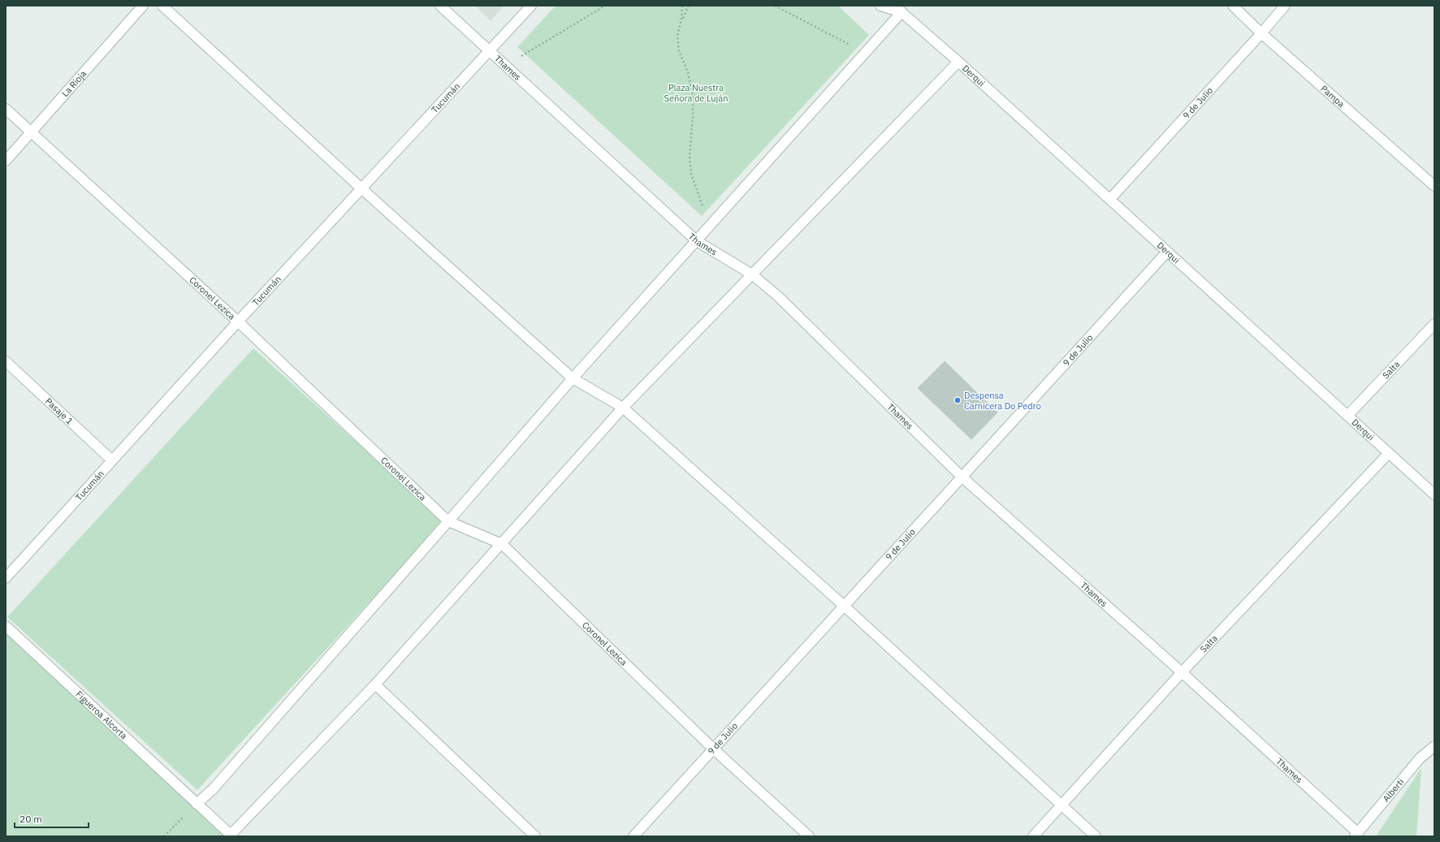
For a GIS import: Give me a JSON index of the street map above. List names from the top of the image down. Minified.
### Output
{"streets":{"street":["Thames","Derqui","La Rioja","Pampa","Tucumán","9 de Julio","Coronel Lezica","Salta","Pasaje 1","Figueroa Alcorta","Alberti"]},"crossings":[["Thames","Tucumán"],["Thames","9 de Julio"],["Thames","Salta"],["Thames","Alberti"],["Derqui","9 de Julio"],["Derqui","Salta"],["La Rioja","Coronel Lezica"],["Pampa","9 de Julio"],["Tucumán","Coronel Lezica"],["Tucumán","Pasaje 1"],["9 de Julio","Coronel Lezica"]],"parks":["Plaza Nuestra Señora de Luján"],"places":["Despensa Carnicera Do Pedro"],"scale_bar":"20 m"}
